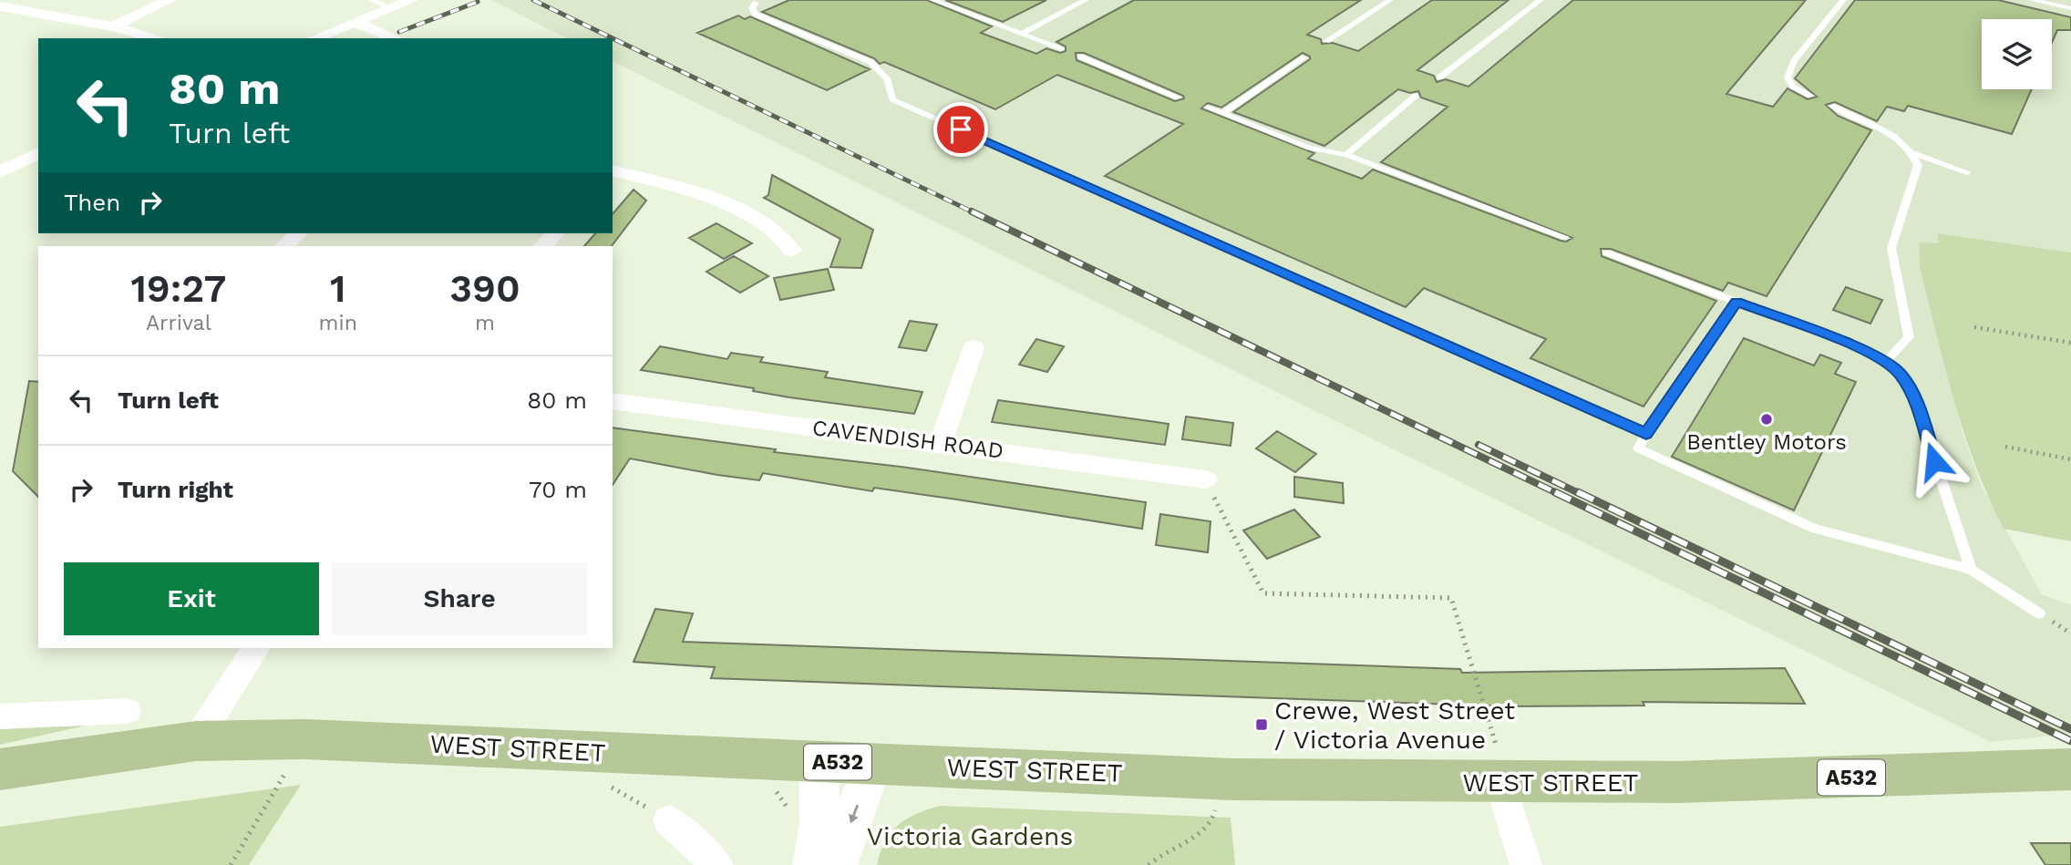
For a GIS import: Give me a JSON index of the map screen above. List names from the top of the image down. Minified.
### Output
{"streets":{"main road":["WEST STREET","A532"],"street":["CAVENDISH ROAD"]},"parks":["Victoria Gardens"],"places":{"other":["Bentley Motors"],"transit":["Crewe, West Street / Victoria Avenue"]},"page":{"turn":["80 m","Turn left"],"then":"Then","eta":["19:27","Arrival","1","min","390","m"],"list":[{"name":"Turn left","value":"80 m"},{"name":"Turn right","value":"70 m"}],"buttons":["Exit","Share"]}}
